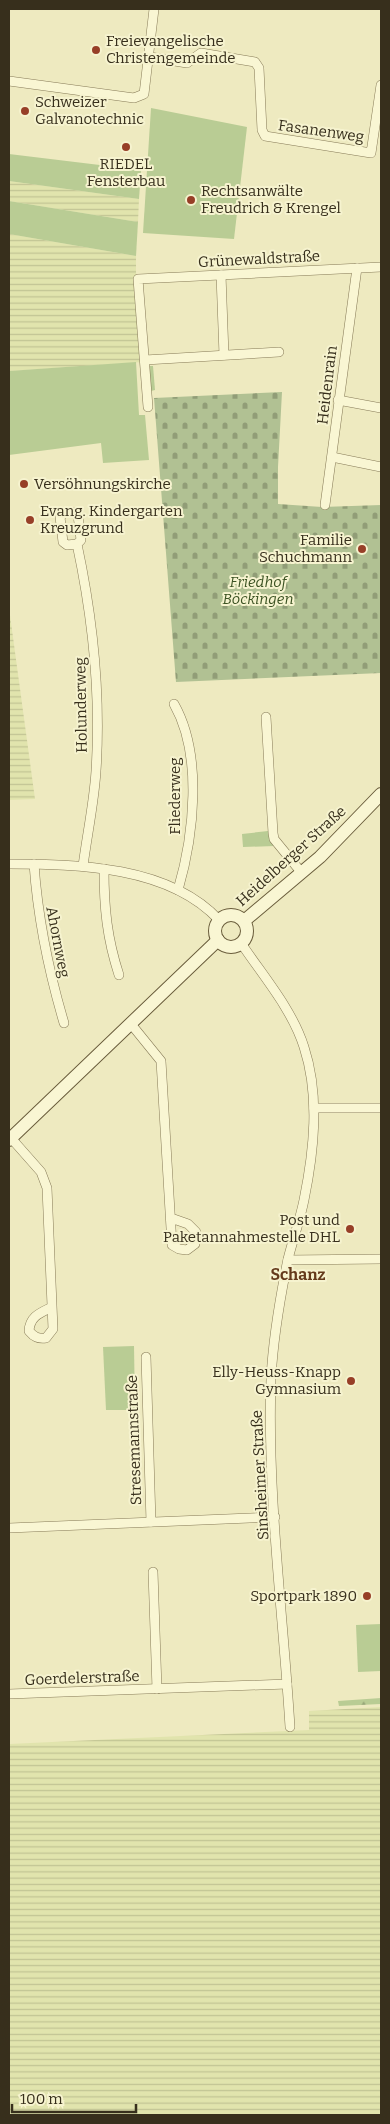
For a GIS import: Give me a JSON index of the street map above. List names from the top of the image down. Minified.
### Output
{"streets":{"main road":["Heidelberger Straße"],"street":["Fasanenweg","Grünewaldstraße","Heidenrain","Holunderweg","Fliederweg","Ahornweg","Stresemannstraße","Sinsheimer Straße","Goerdelerstraße"]},"crossings":[["Grünewaldstraße","Heidenrain"],["Heidelberger Straße","Sinsheimer Straße"],["Stresemannstraße","Sinsheimer Straße"],["Sinsheimer Straße","Goerdelerstraße"]],"districts":["Schanz"],"parks":["Friedhof Böckingen"],"places":["Freievangelische Christengemeinde","Schweizer Galvanotechnic","RIEDEL Fensterbau","Rechtsanwälte Freudrich & Krengel","Versöhnungskirche","Evang. Kindergarten Kreuzgrund","Familie Schuchmann","Post und Paketannahmestelle DHL","Elly-Heuss-Knapp Gymnasium","Sportpark 1890"],"scale_bar":"100 m"}
